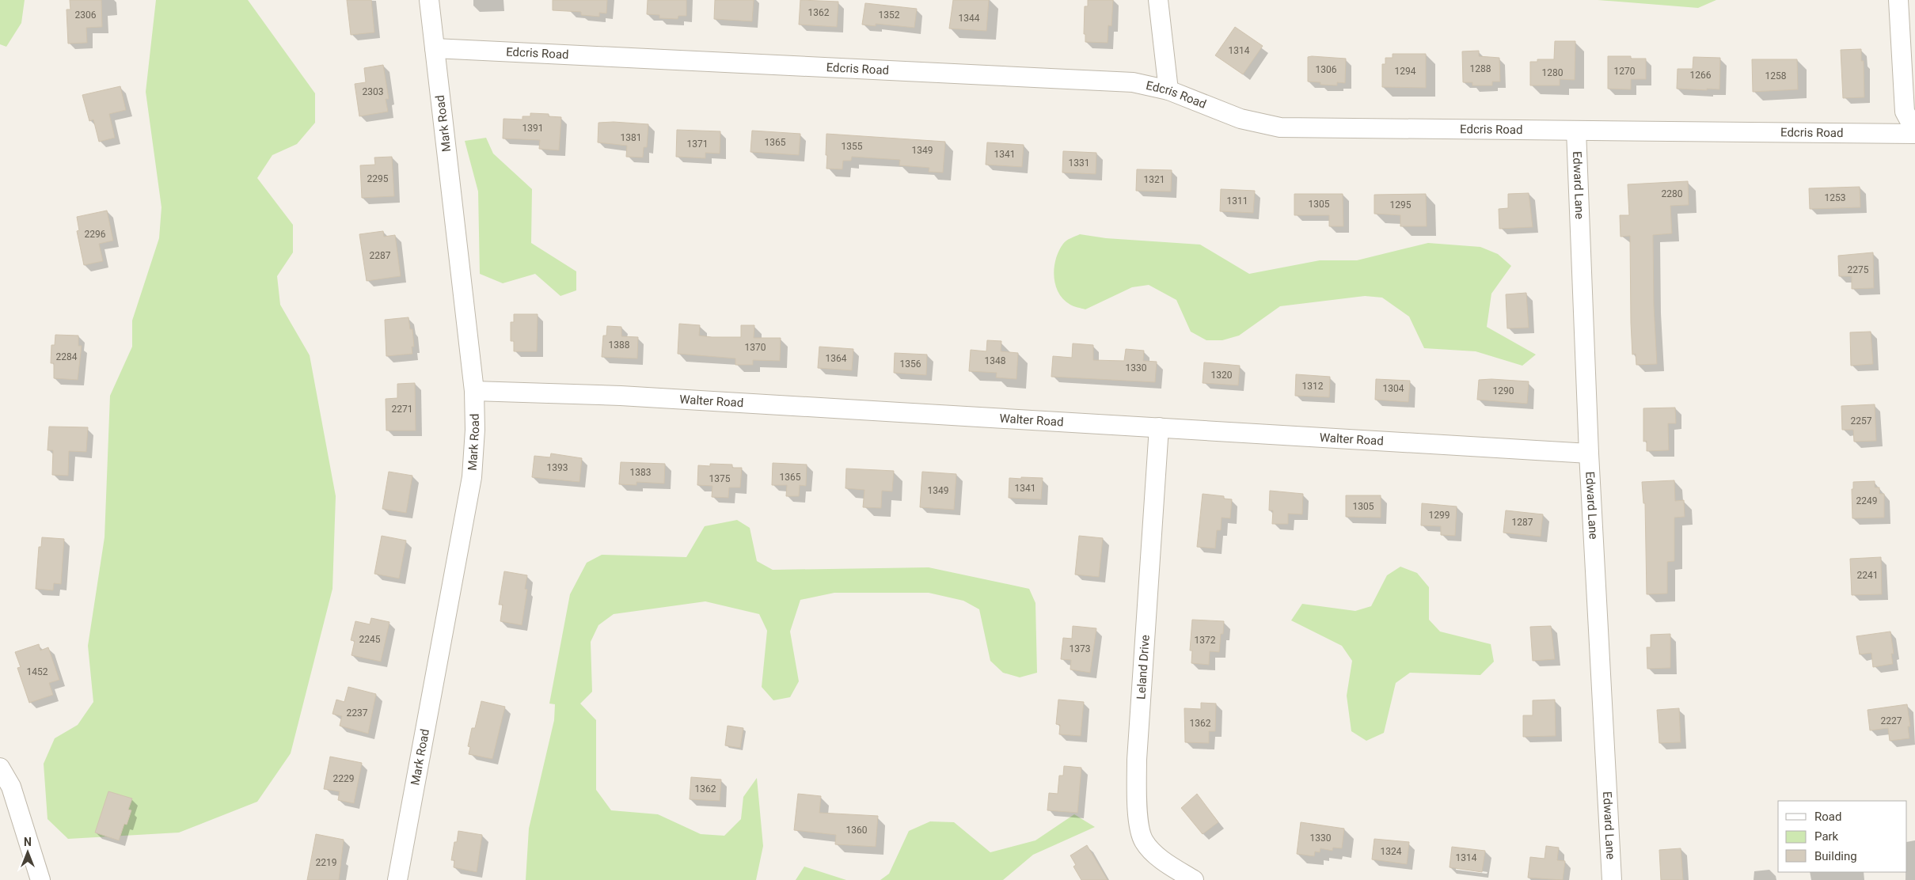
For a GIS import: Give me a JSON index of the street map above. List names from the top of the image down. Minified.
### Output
{"streets":{"street":["Edcris Road","Mark Road","Edward Lane","Walter Road","Leland Drive"]},"crossings":[["Edcris Road","Mark Road"],["Edcris Road","Edward Lane"],["Mark Road","Walter Road"],["Edward Lane","Walter Road"],["Walter Road","Leland Drive"]],"house_numbers":["1362","2306","1352","1344","1314","1288","1306","1294","1270","1280","1266","1258","2303","1391","1381","1365","1371","1355","1349","1341","1331","2295","1321","2280","1253","1311","1305","1295","2296","2287","2275","1388","1370","2284","1364","1348","1356","1330","1320","1312","1304","1290","2271","2257","1393","1383","1365","1375","1341","1349","2249","1305","1299","1287","2241","2245","1372","1373","1452","2237","2227","1362","2229","1362","1360","1330","1324","1314","2219"],"legend":["Road","Park","Building"],"north":"top"}
